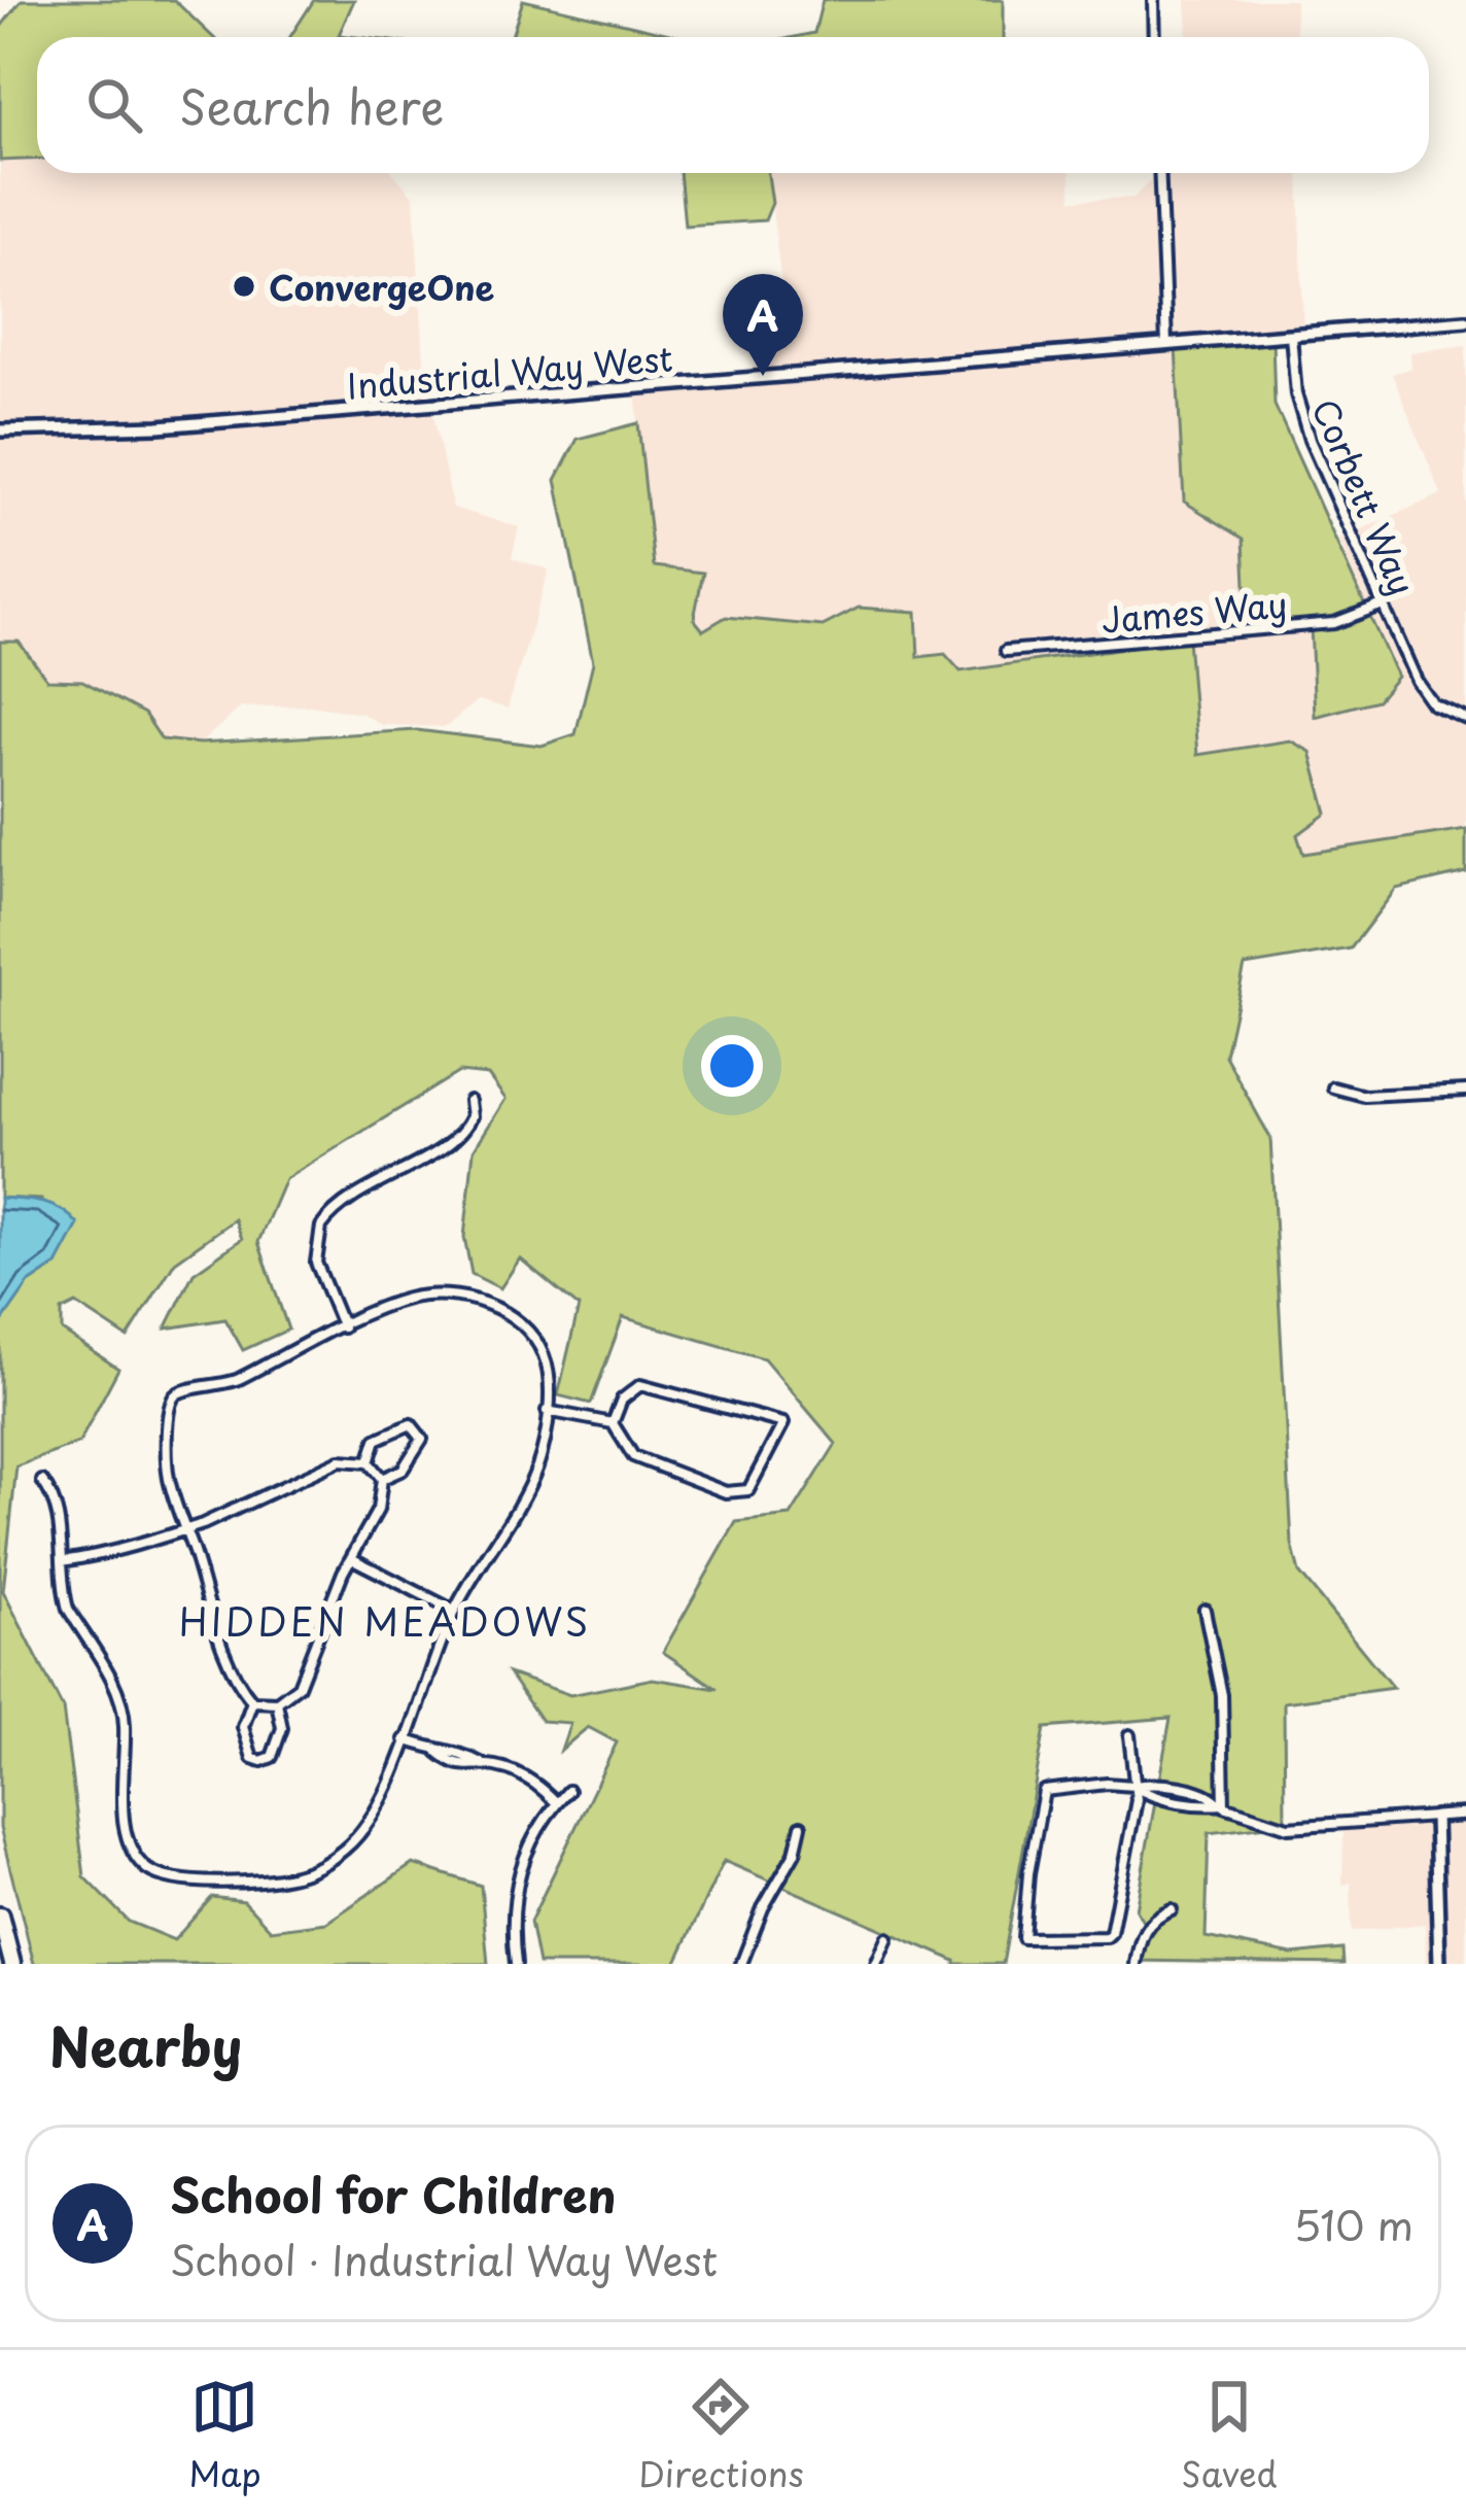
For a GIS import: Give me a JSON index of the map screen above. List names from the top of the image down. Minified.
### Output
{"streets":{"street":["Industrial Way West","Corbett Way","James Way"]},"crossings":[["Industrial Way West","Corbett Way"],["Corbett Way","James Way"]],"districts":["HIDDEN MEADOWS"],"places":["ConvergeOne"],"page":{"search":"Search here","pins":"A","heading":"Nearby","list":[{"mark":"A","name":"School for Children","note":"School · Industrial Way West","value":"510 m"}],"nav":["Map","Directions","Saved"]}}
